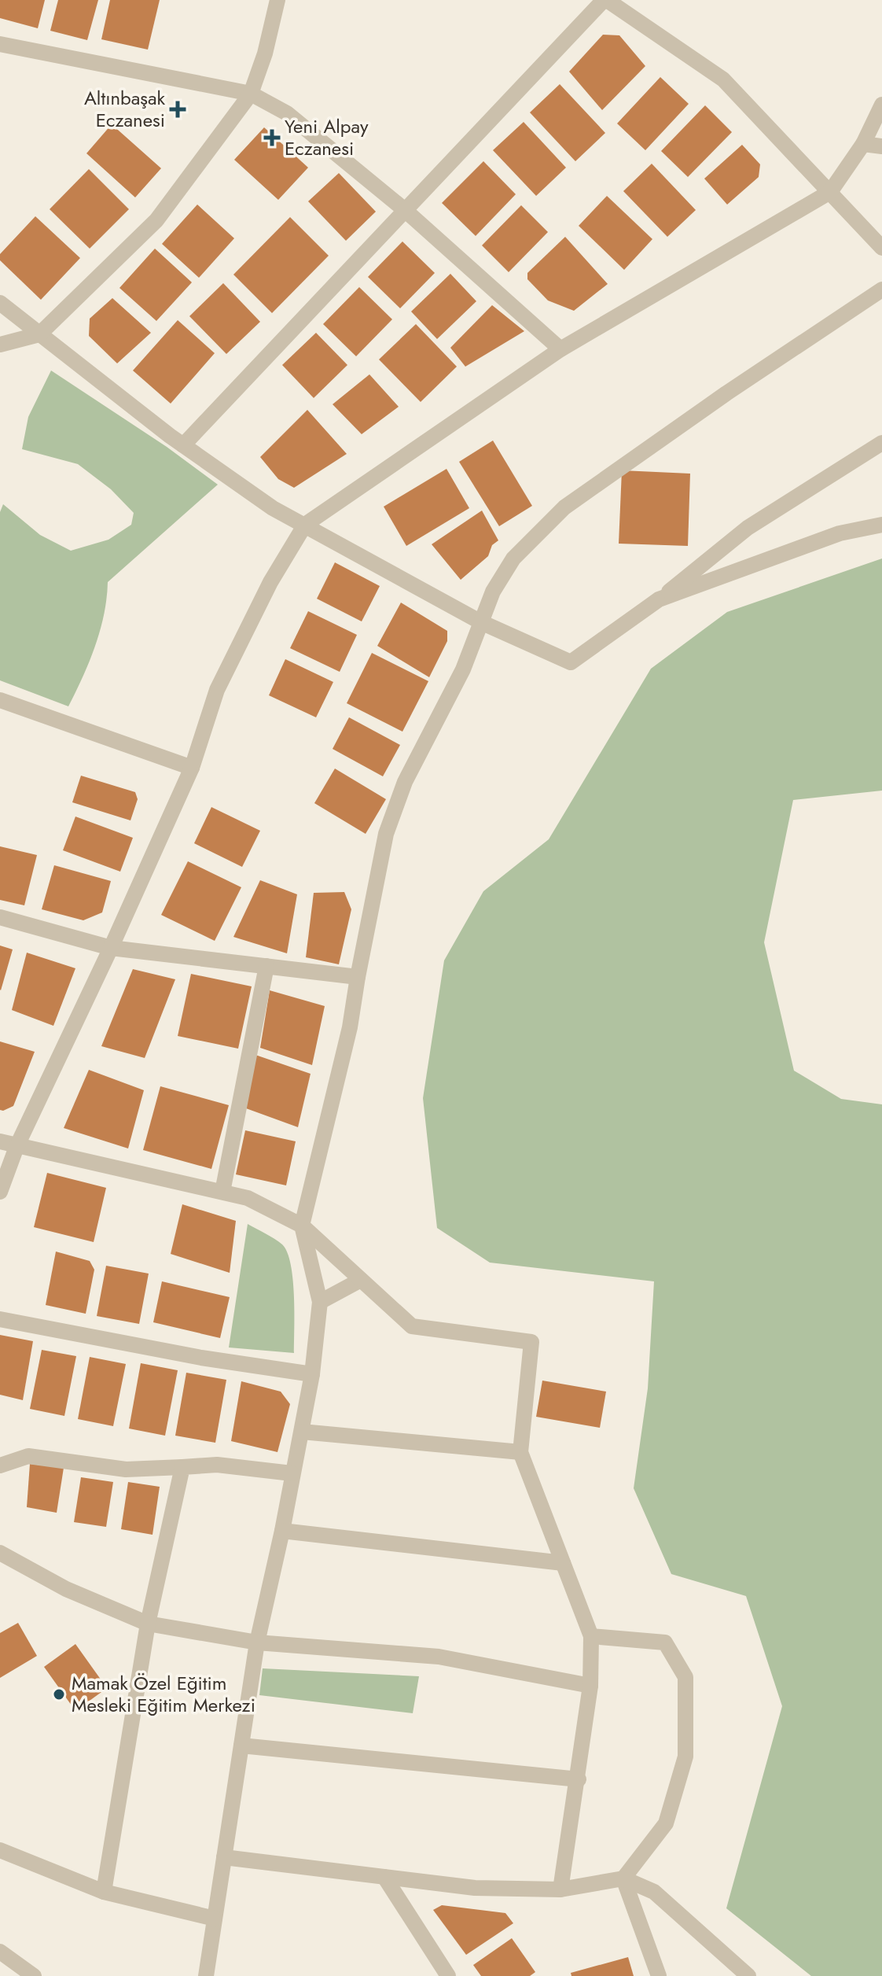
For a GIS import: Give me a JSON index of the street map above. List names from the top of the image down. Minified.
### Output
{"places":{"health":["Altınbaşak Eczanesi","Yeni Alpay Eczanesi"],"other":["Mamak Özel Eğitim Mesleki Eğitim Merkezi"]}}
